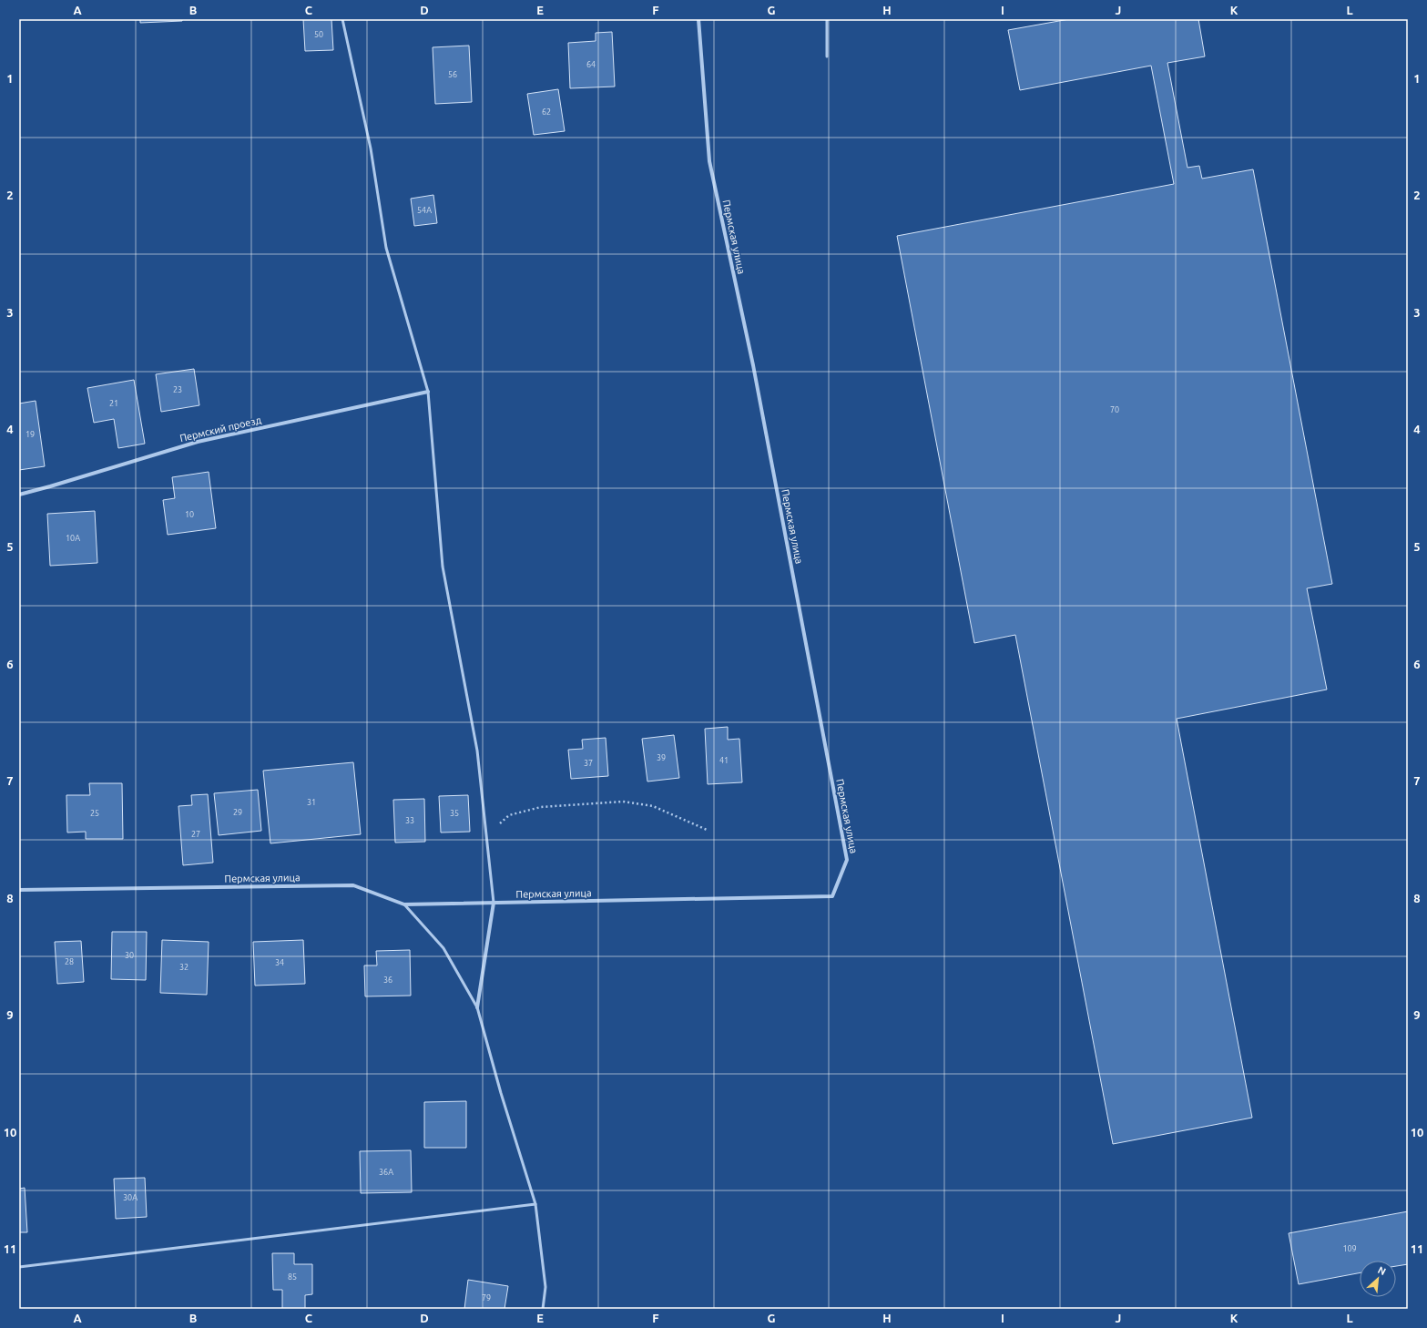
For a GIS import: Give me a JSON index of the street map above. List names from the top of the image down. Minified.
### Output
{"streets":{"street":["Пермская улица","Пермский проезд"]},"house_numbers":["50","64","56","62","54А","23","21","70","19","10","10А","39","41","37","31","29","25","35","33","27","30","28","34","32","36","36А","30А","109","85","79"],"north":"top right","grid":{"columns":["A","B","C","D","E","F","G","H","I","J","K","L"],"rows":["1","2","3","4","5","6","7","8","9","10","11"]}}
